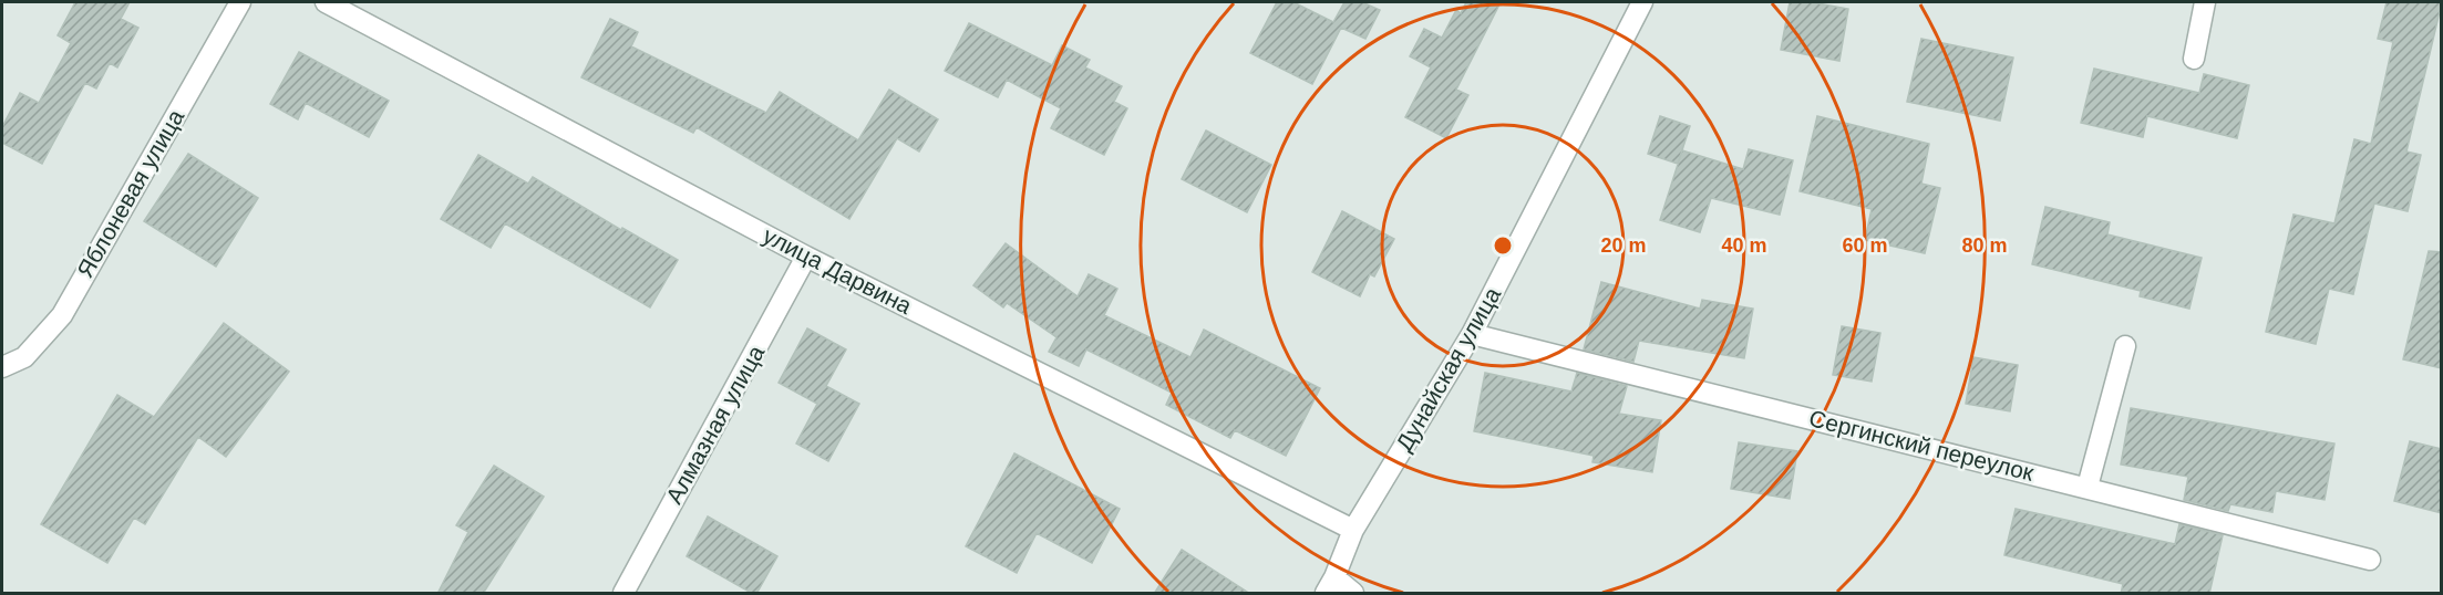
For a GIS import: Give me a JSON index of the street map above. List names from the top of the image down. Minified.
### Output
{"streets":{"street":["Яблоневая улица","улица Дарвина","Дунайская улица","Алмазная улица","Сергинский переулок"]},"crossings":[["улица Дарвина","Дунайская улица"],["улица Дарвина","Алмазная улица"],["Дунайская улица","Сергинский переулок"]],"rings":["20 m","40 m","60 m","80 m"]}
